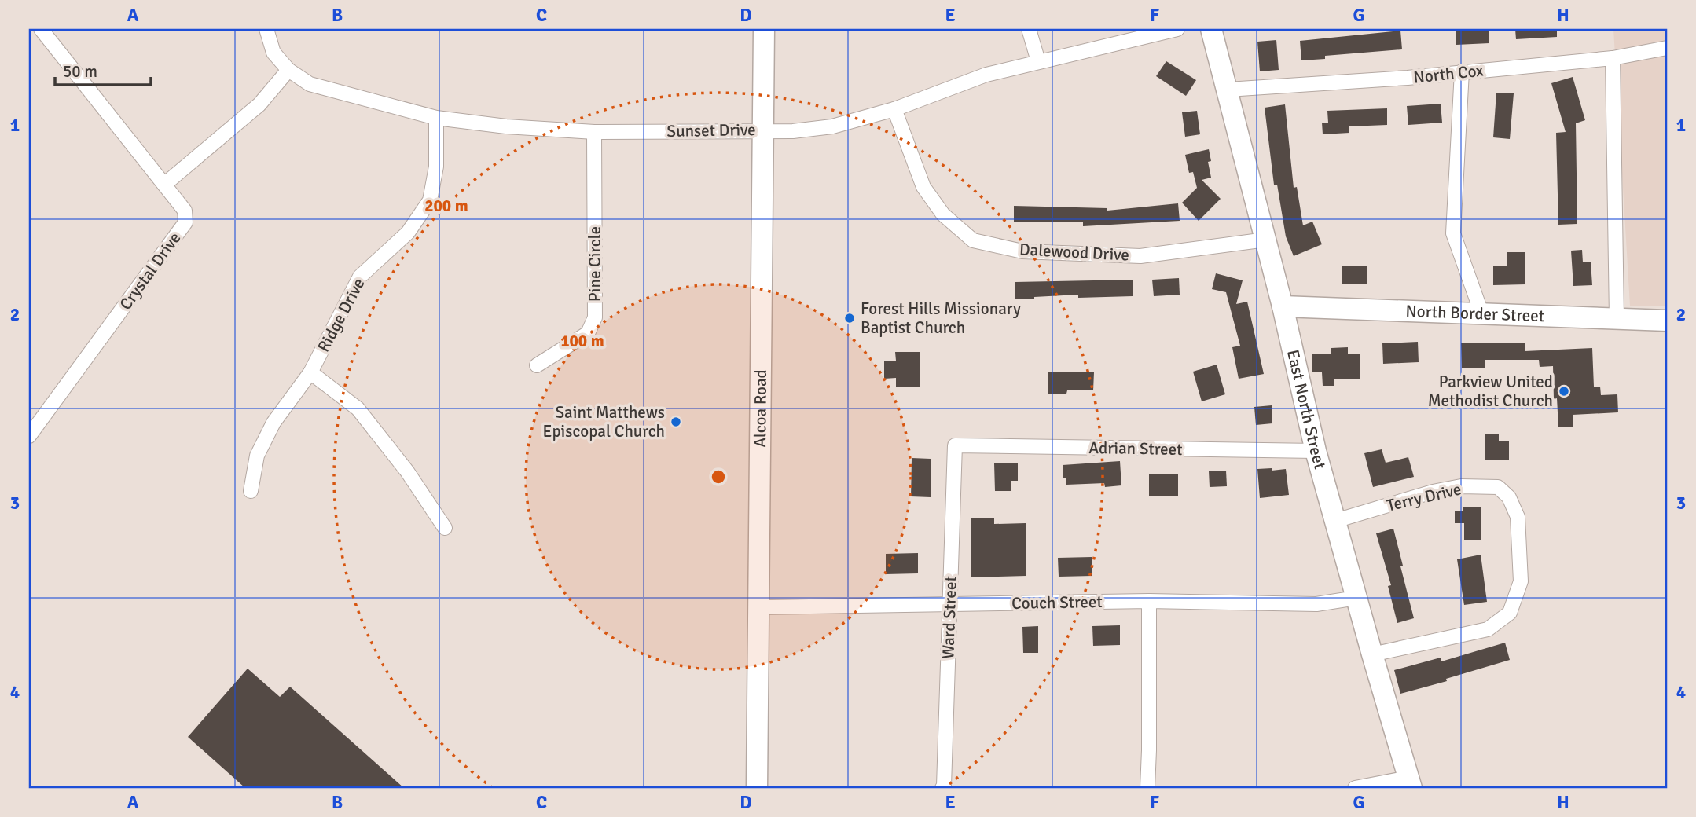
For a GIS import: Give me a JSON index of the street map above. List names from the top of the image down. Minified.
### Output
{"streets":{"street":["North Cox","Sunset Drive","Dalewood Drive","Pine Circle","Crystal Drive","North Border Street","Ridge Drive","Alcoa Road","East North Street","Adrian Street","Terry Drive","Couch Street","Ward Street"]},"crossings":[["North Cox","East North Street"],["Sunset Drive","Dalewood Drive"],["Sunset Drive","Pine Circle"],["Sunset Drive","Ridge Drive"],["Sunset Drive","Alcoa Road"],["Dalewood Drive","East North Street"],["North Border Street","East North Street"],["Alcoa Road","Couch Street"],["East North Street","Adrian Street"],["East North Street","Terry Drive"],["East North Street","Couch Street"],["Adrian Street","Ward Street"],["Couch Street","Ward Street"]],"places":["Forest Hills Missionary Baptist Church","Parkview United Methodist Church","Saint Matthews Episcopal Church"],"scale_bar":"50 m","grid":{"columns":["A","B","C","D","E","F","G","H"],"rows":["1","2","3","4"]},"rings":["200 m","100 m"]}
